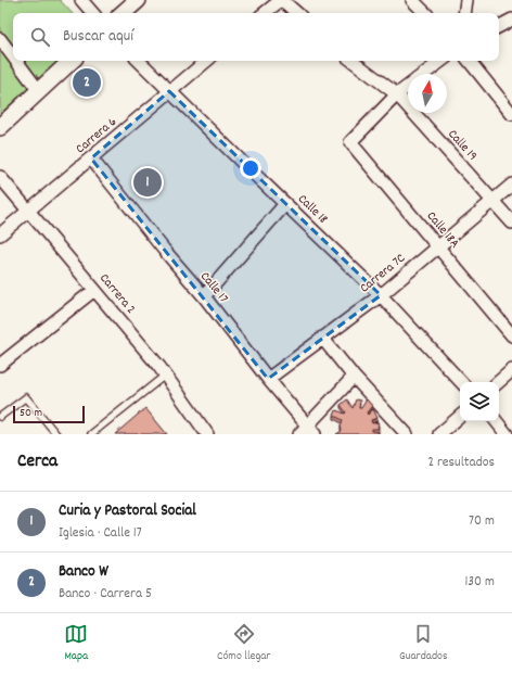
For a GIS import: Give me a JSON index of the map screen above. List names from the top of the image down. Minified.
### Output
{"streets":{"street":["Carrera 6","Calle 19","Calle 18","Calle 18A","Carrera 7C","Calle 17","Carrera 2"]},"crossings":[["Carrera 6","Calle 18"],["Carrera 6","Calle 17"],["Carrera 6","Carrera 2"],["Calle 19","Calle 18A"],["Calle 19","Carrera 7C"],["Calle 18","Carrera 7C"],["Calle 18A","Carrera 7C"],["Carrera 7C","Calle 17"]],"scale_bar":"50 m","north":"top","page":{"search":"Buscar aquí","pins":["2","1"],"scale":"50 m","heading":["Cerca","2 resultados"],"list":[{"mark":"1","name":"Curia y Pastoral Social","note":"Iglesia · Calle 17","value":"70 m"},{"mark":"2","name":"Banco W","note":"Banco · Carrera 5","value":"130 m"}],"nav":["Mapa","Cómo llegar","Guardados"]}}
